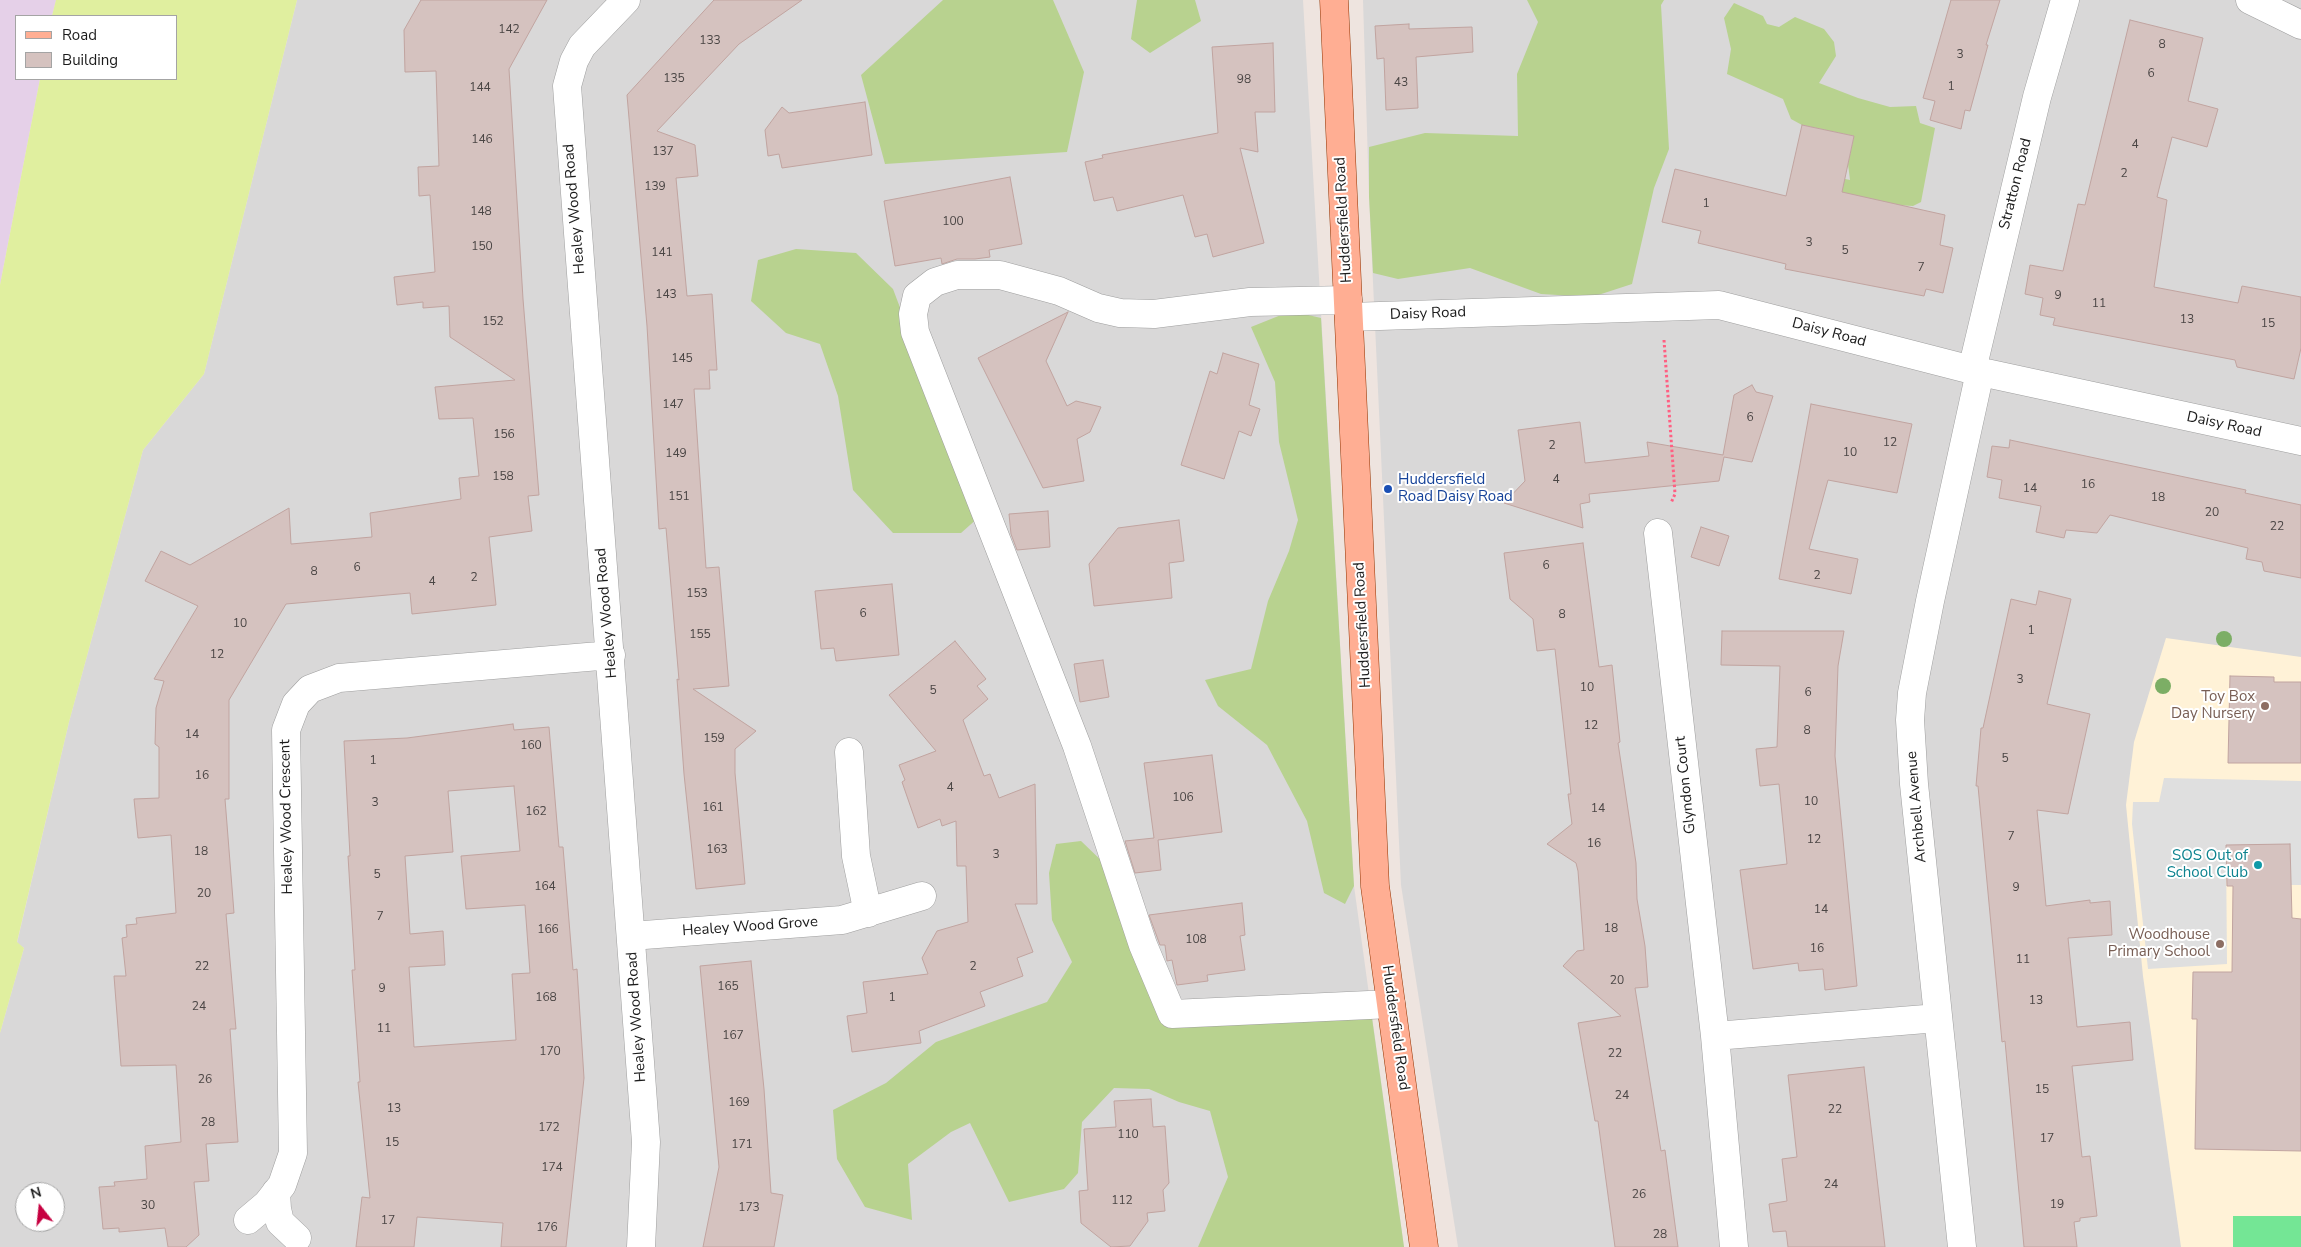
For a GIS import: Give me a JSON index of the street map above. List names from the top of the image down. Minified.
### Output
{"streets":{"main road":["Huddersfield Road"],"street":["Stratton Road","Healey Wood Road","Daisy Road","Glyndon Court","Archbell Avenue","Healey Wood Crescent","Healey Wood Grove"]},"crossings":[["Stratton Road","Daisy Road"],["Stratton Road","Archbell Avenue"],["Healey Wood Road","Healey Wood Crescent"],["Healey Wood Road","Healey Wood Grove"],["Huddersfield Road","Daisy Road"],["Daisy Road","Archbell Avenue"]],"places":["Huddersfield Road Daisy Road","Toy Box Day Nursery","SOS Out of School Club","Woodhouse Primary School"],"house_numbers":["142","133","8","3","6","135","98","43","1","144","146","4","137","2","139","1","148","100","3","150","5","141","7","143","9","11","13","152","15","145","147","6","156","12","2","10","149","158","4","16","14","151","18","20","22","6","6","8","2","2","4","153","6","8","10","1","155","12","3","10","5","6","12","8","14","159","160","5","1","16","4","106","10","3","161","14","162","7","12","16","163","18","3","5","164","9","20","14","7","18","166","108","16","11","22","2","20","165","9","168","1","13","24","11","167","170","22","26","15","24","169","13","22","28","172","110","17","15","171","174","24","26","112","19","30","173","17","176","28"],"legend":["Road","Building"],"north":"top"}
